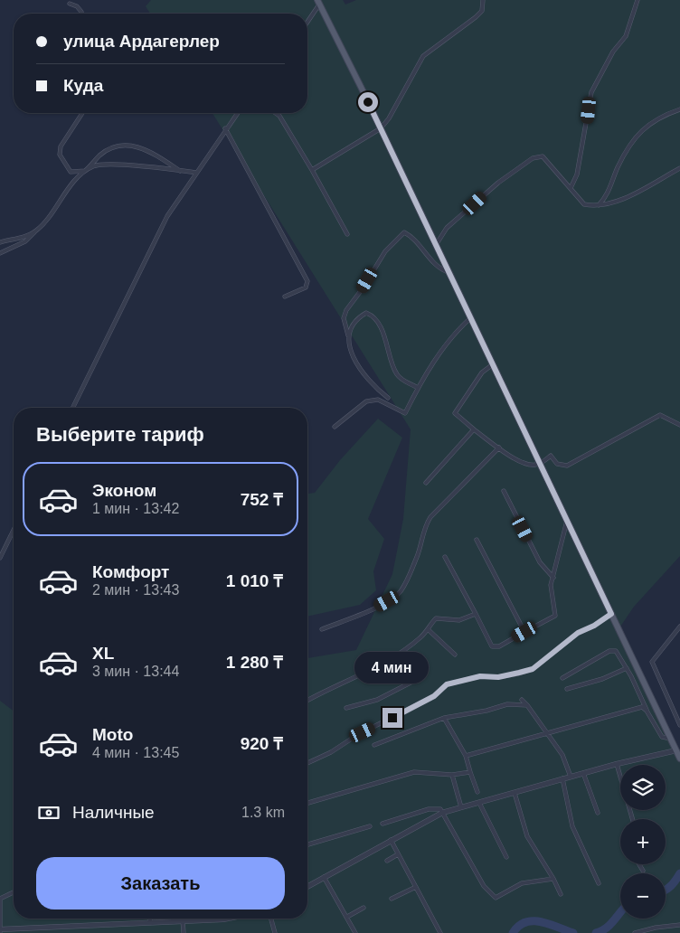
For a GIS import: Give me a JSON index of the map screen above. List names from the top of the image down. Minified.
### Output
{"page":{"banner":["улица Ардагерлер","Куда"],"heading":"Выберите тариф","list":[{"name":"Эконом","note":"1 мин · 13:42","value":"752 ₸"},{"name":"Комфорт","note":"2 мин · 13:43","value":"1 010 ₸"},{"name":"XL","note":"3 мин · 13:44","value":"1 280 ₸"},{"name":"Moto","note":"4 мин · 13:45","value":"920 ₸"}],"bubble":"4 мин","map_buttons":["+","−"],"pay":["Наличные","1.3 km"],"buttons":"Заказать"}}
